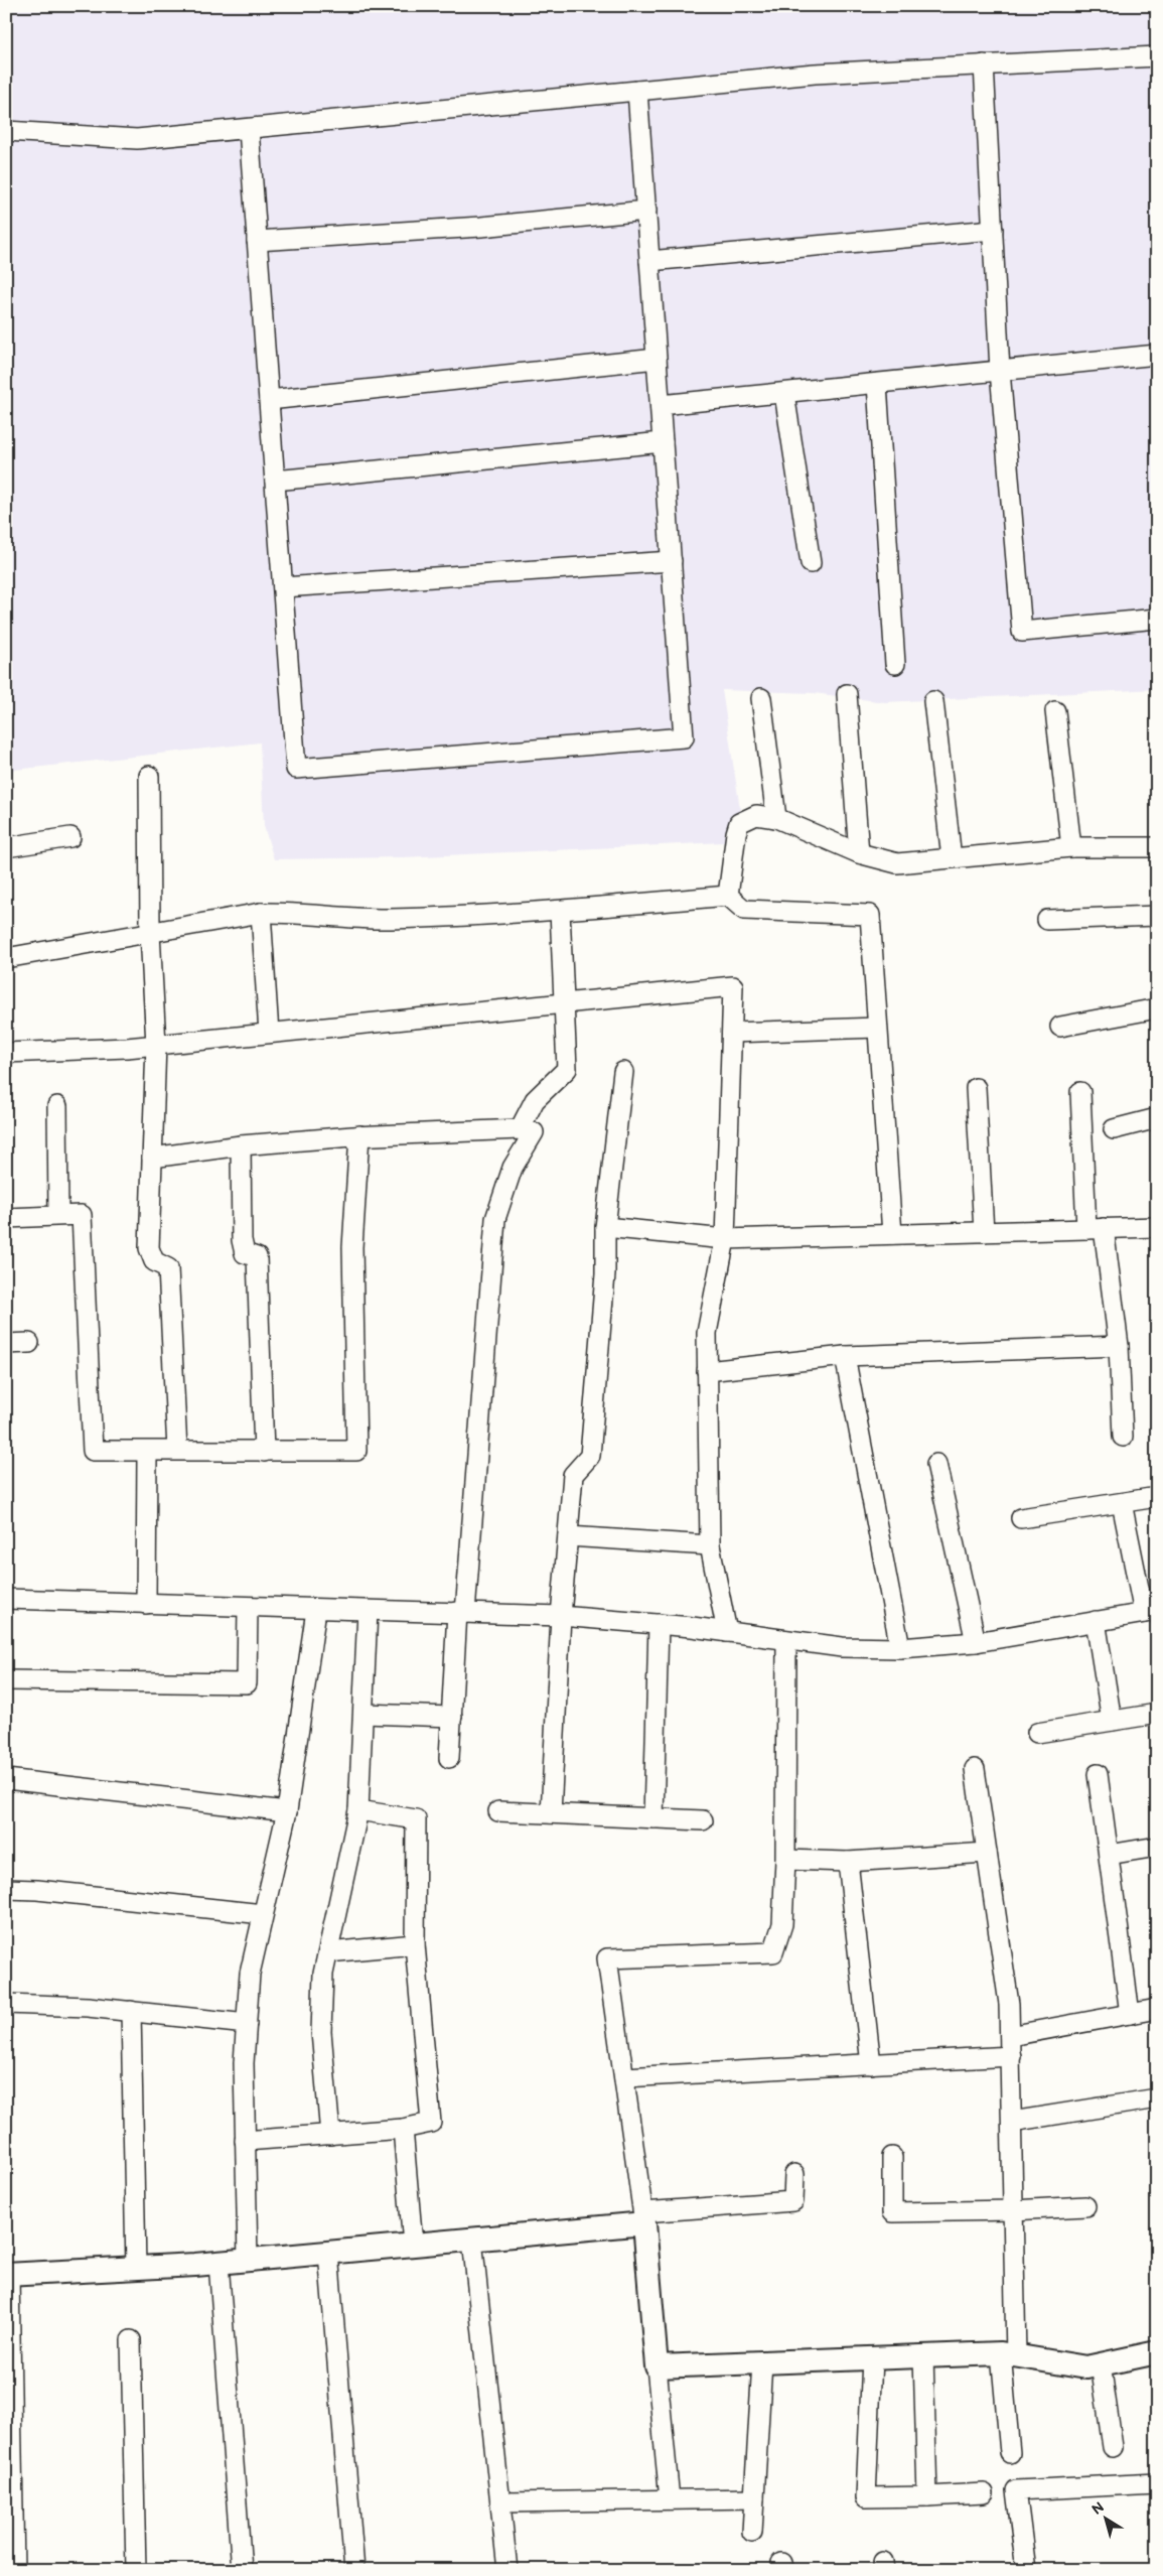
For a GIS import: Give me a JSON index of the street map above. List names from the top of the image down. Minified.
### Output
{"north":"top left"}
